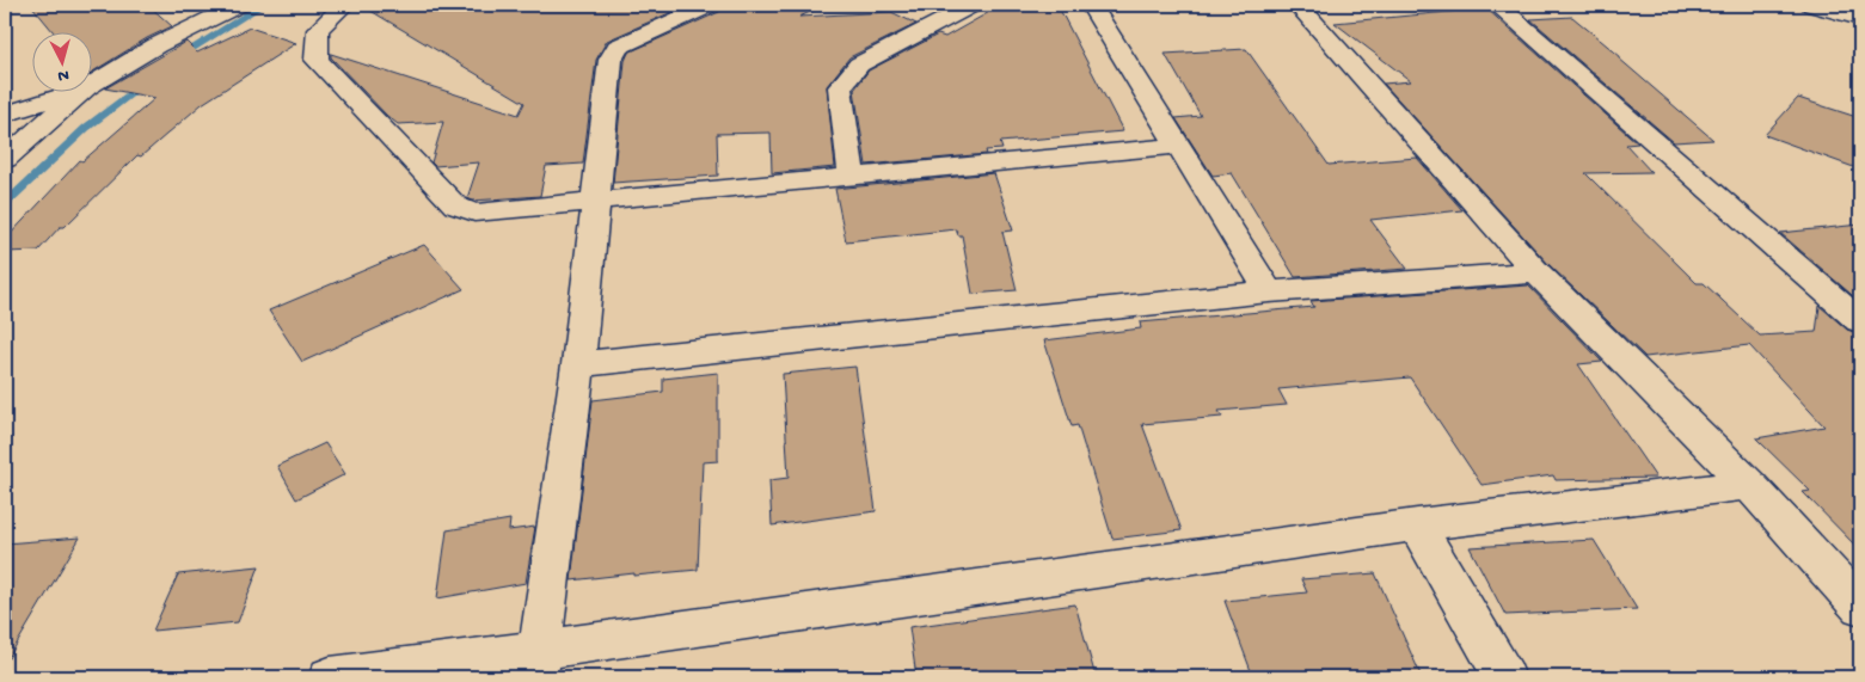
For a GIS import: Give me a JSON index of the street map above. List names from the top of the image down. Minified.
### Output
{"north":"bottom"}
